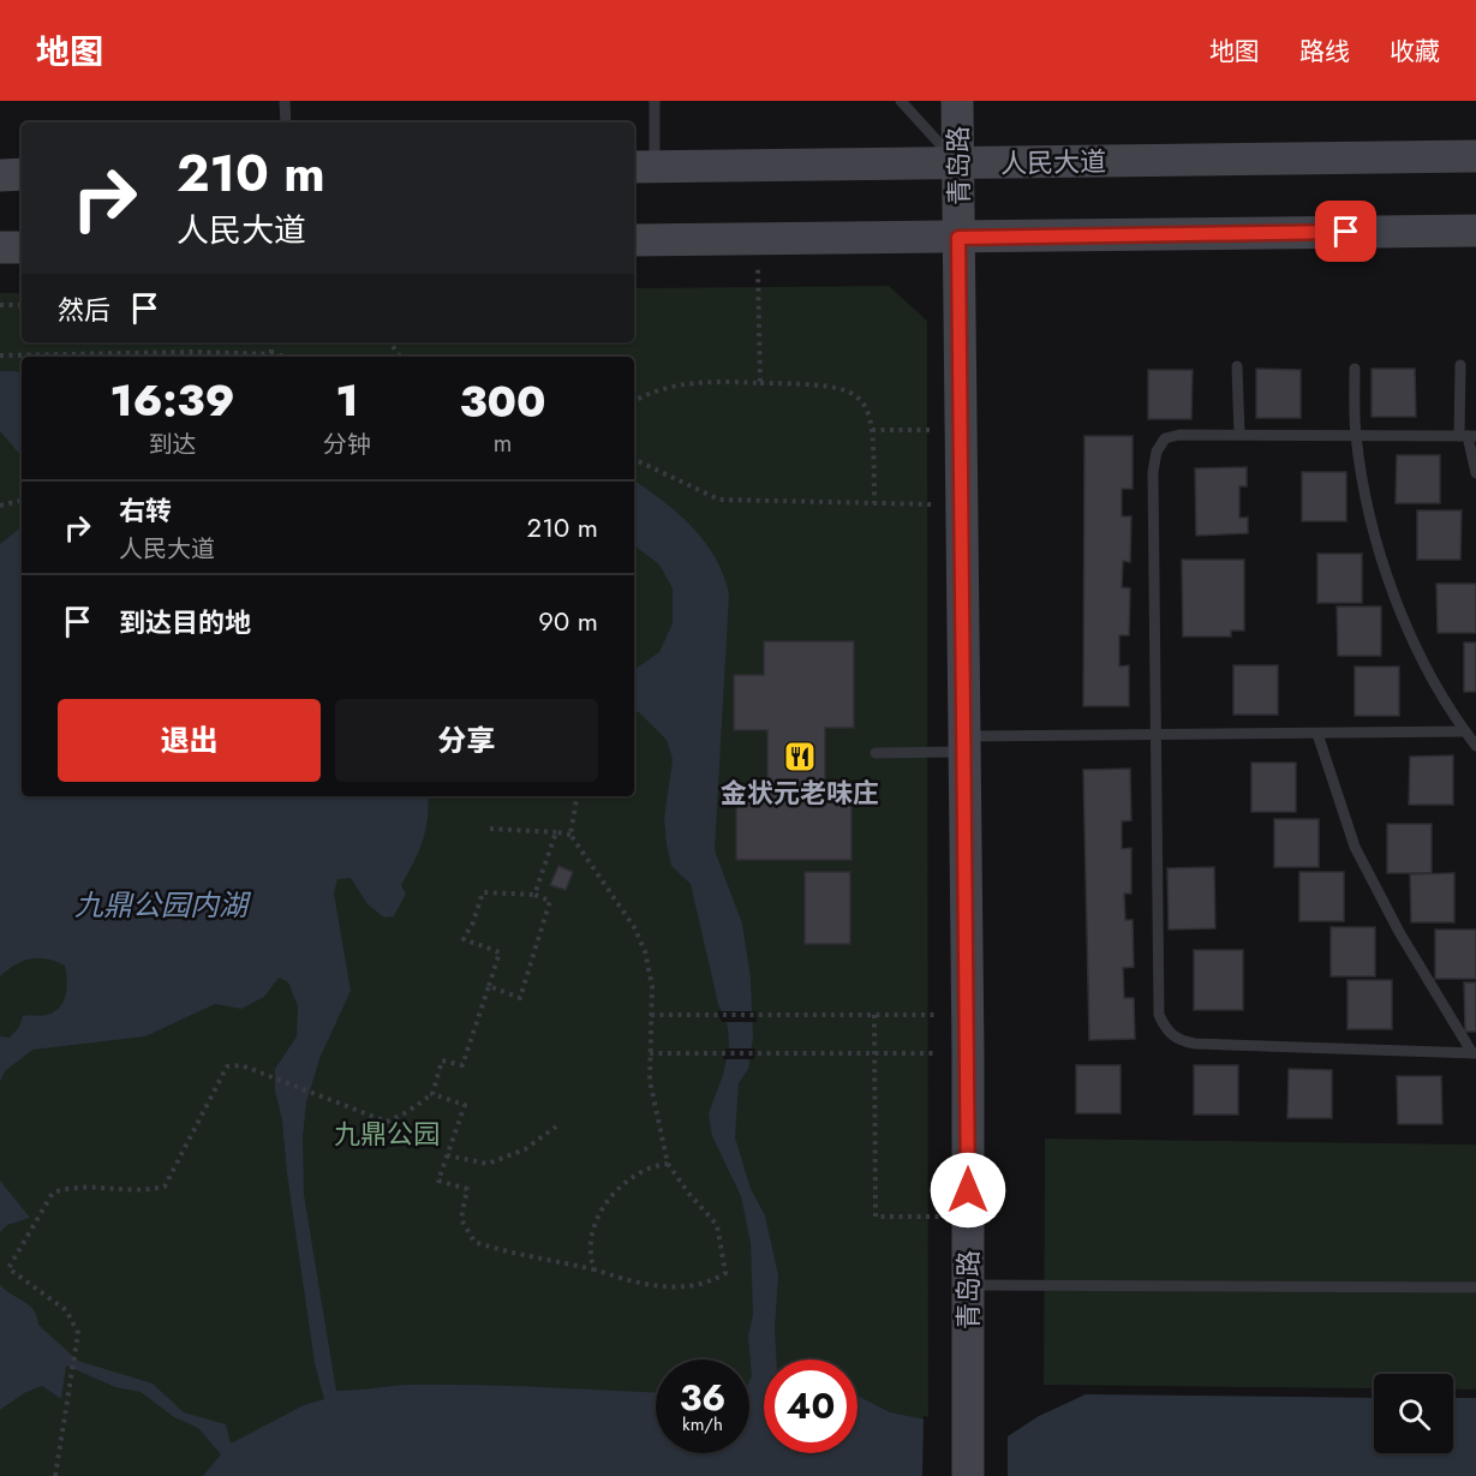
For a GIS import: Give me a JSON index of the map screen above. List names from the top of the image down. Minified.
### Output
{"streets":{"main road":["人民大道","青岛路"]},"crossings":[["人民大道","青岛路"]],"water":["九鼎公园内湖"],"parks":["九鼎公园"],"places":{"restaurant":["金状元老味庄"]},"page":{"header":"地图","nav":["地图","路线","收藏"],"turn":["210 m","人民大道"],"then":"然后","eta":["16:39","到达","1","分钟","300","m"],"list":[{"name":"右转","note":"人民大道","value":"210 m"},{"name":"到达目的地","value":"90 m"}],"buttons":["退出","分享"],"speed":"36 km/h","limit":"40"}}
